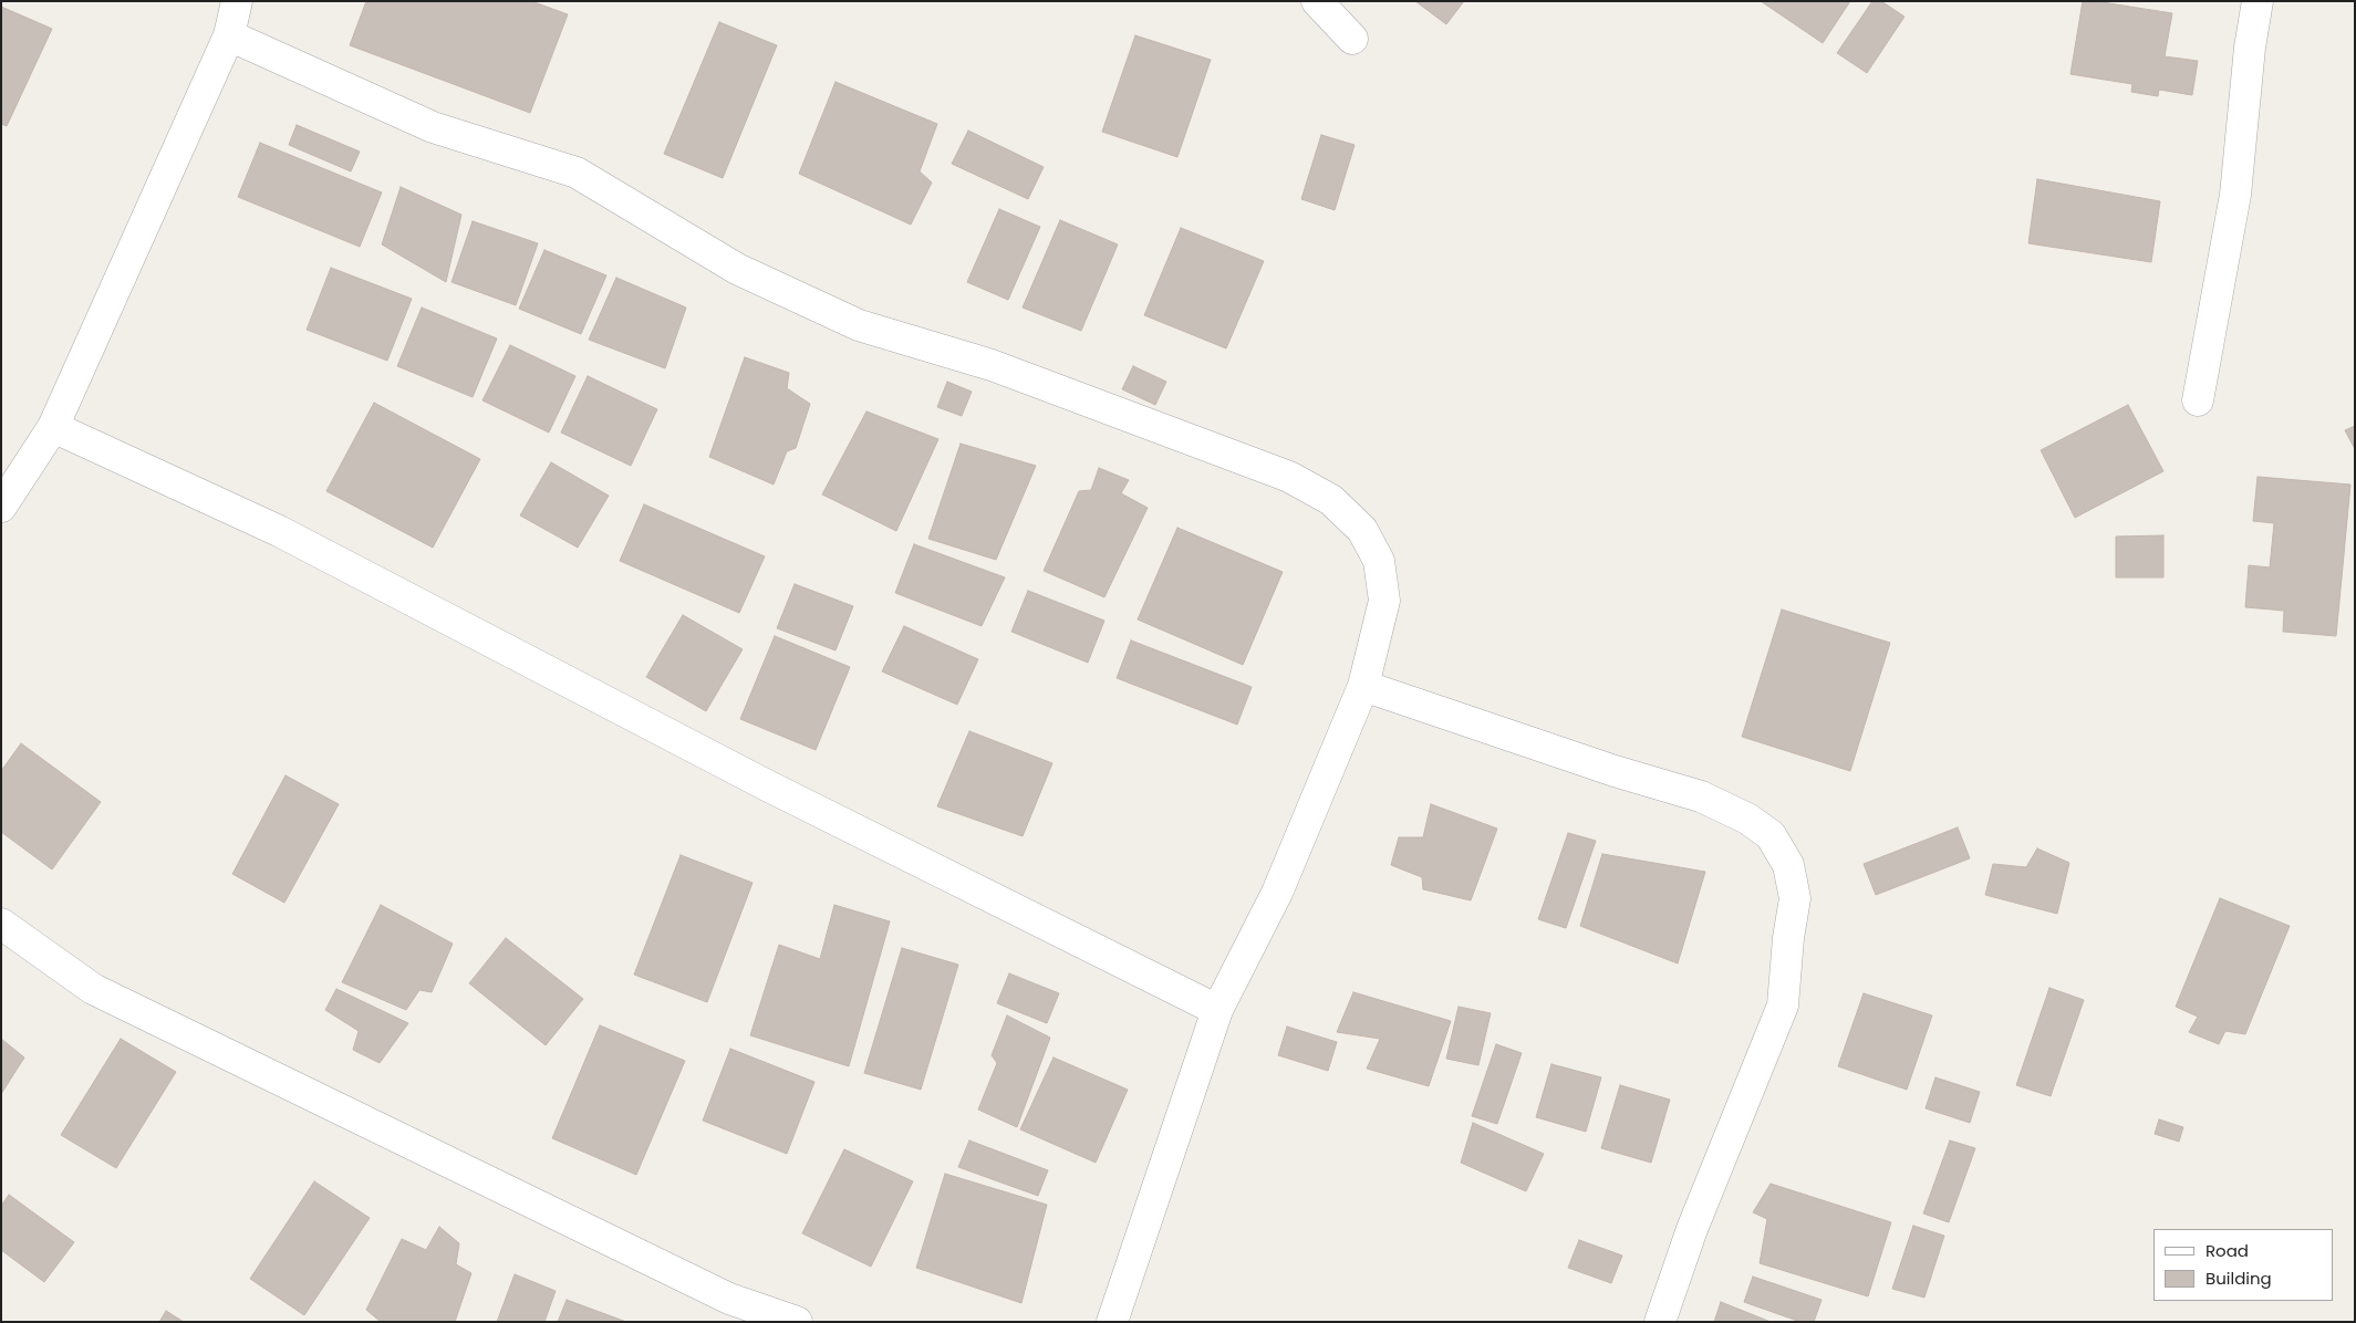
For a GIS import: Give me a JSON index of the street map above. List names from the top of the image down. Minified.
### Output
{"legend":["Road","Building"]}
